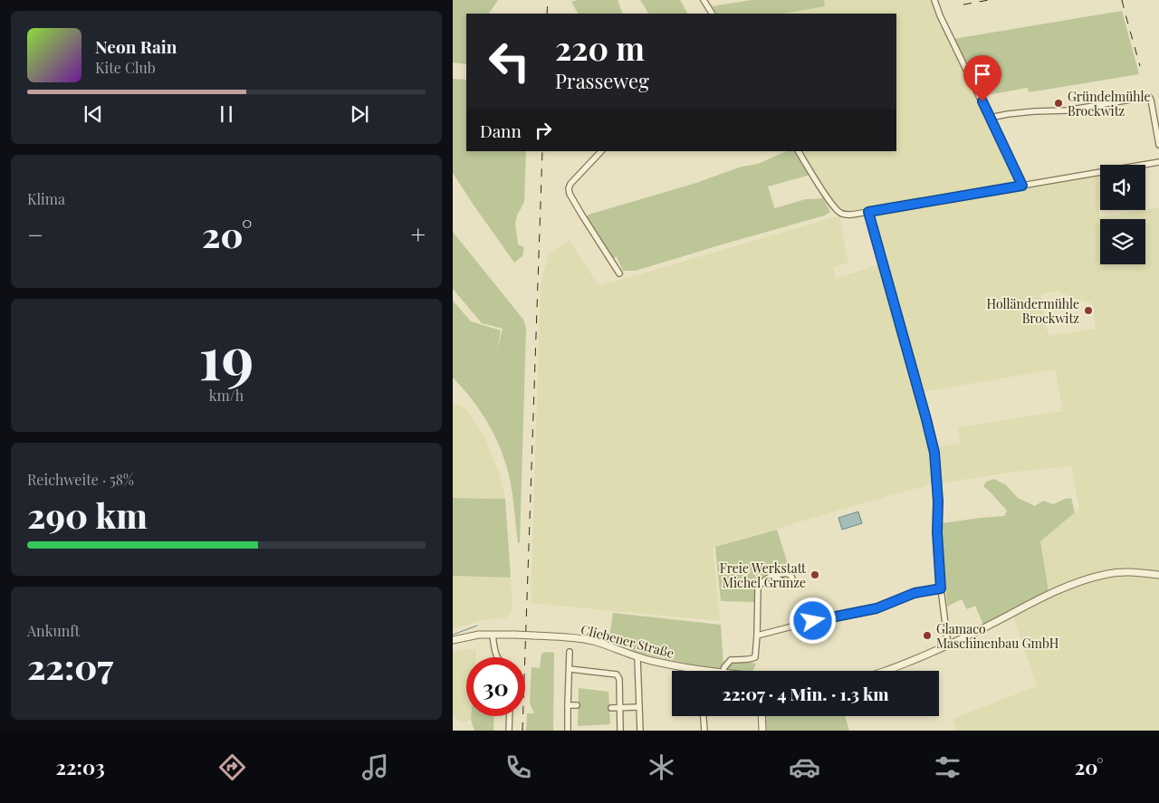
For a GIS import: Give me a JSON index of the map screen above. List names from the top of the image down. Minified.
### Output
{"streets":{"street":["Cliebener Straße"]},"places":["Gründelmühle Brockwitz","Holländermühle Brockwitz","Freie Werkstatt Michel Grunze","Glamaco Maschinenbau GmbH"],"page":{"turn":["220 m","Prasseweg"],"song":["Neon Rain","Kite Club"],"then":"Dann","tile":["Klima",["19","km/h"],["Reichweite · 58%","290 km"],["Ankunft","22:07"]],"heat":["−","20°","+"],"limit":"30","trip":"22:07 · 4 Min. · 1.3 km","tabs":["22:03","20°"]}}
